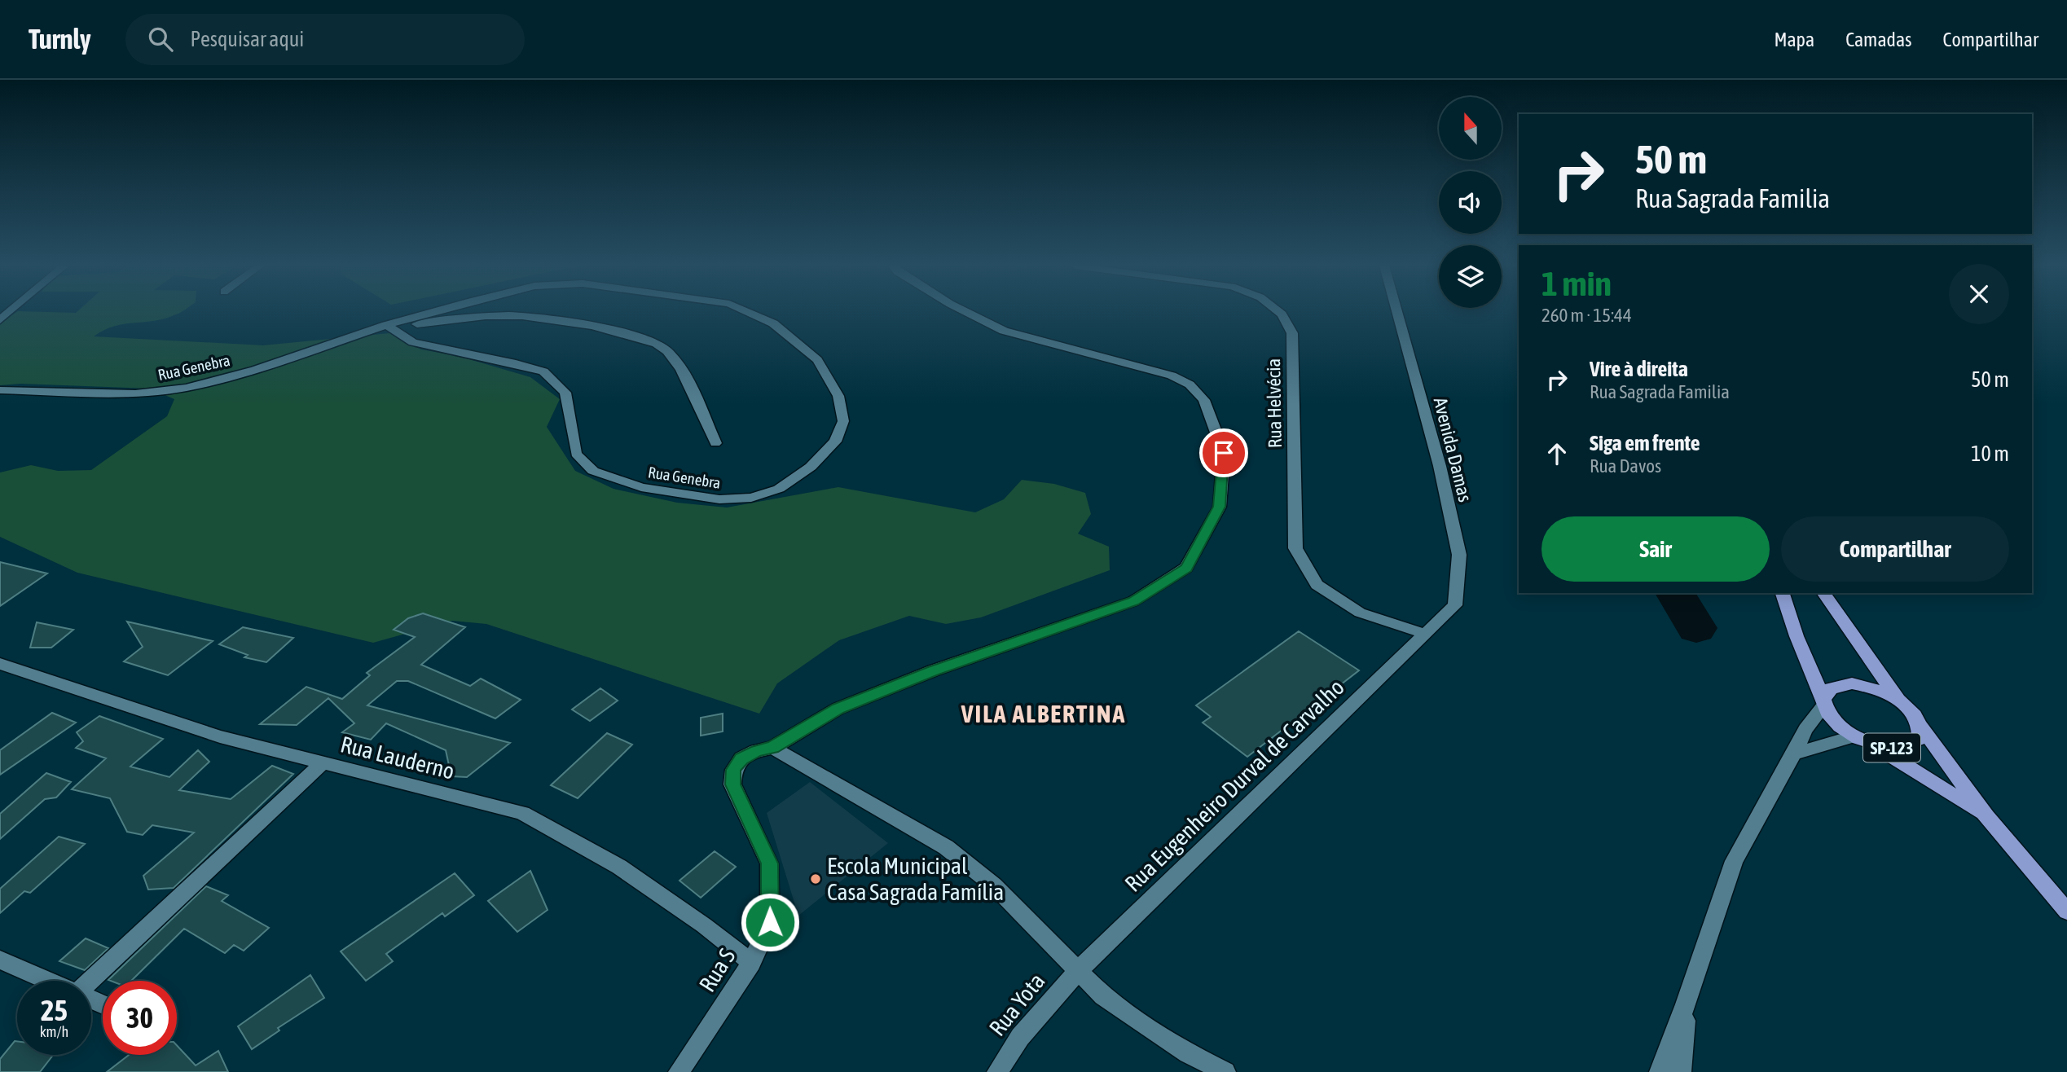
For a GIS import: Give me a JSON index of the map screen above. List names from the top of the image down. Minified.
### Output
{"streets":{"main road":["SP-123"],"street":["Rua Genebra","Rua Helvécia","Avenida Damas","Rua Lauderno","Rua Eugenheiro Durval de Carvalho","Rua S","Rua Yota"]},"crossings":[["Rua Helvécia","Avenida Damas"],["Rua Helvécia","Rua Eugenheiro Durval de Carvalho"],["Avenida Damas","Rua Eugenheiro Durval de Carvalho"],["Rua Lauderno","Rua S"],["Rua Eugenheiro Durval de Carvalho","Rua Yota"]],"districts":["VILA ALBERTINA"],"places":["Escola Municipal Casa Sagrada Família"],"north":"top","page":{"header":"Turnly","search":"Pesquisar aqui","nav":["Mapa","Camadas","Compartilhar"],"turn":["50 m","Rua Sagrada Familia"],"heading":["1 min","260 m · 15:44"],"list":[{"name":"Vire à direita","note":"Rua Sagrada Familia","value":"50 m"},{"name":"Siga em frente","note":"Rua Davos","value":"10 m"}],"buttons":["Sair","Compartilhar"],"speed":"25 km/h","limit":"30"}}
